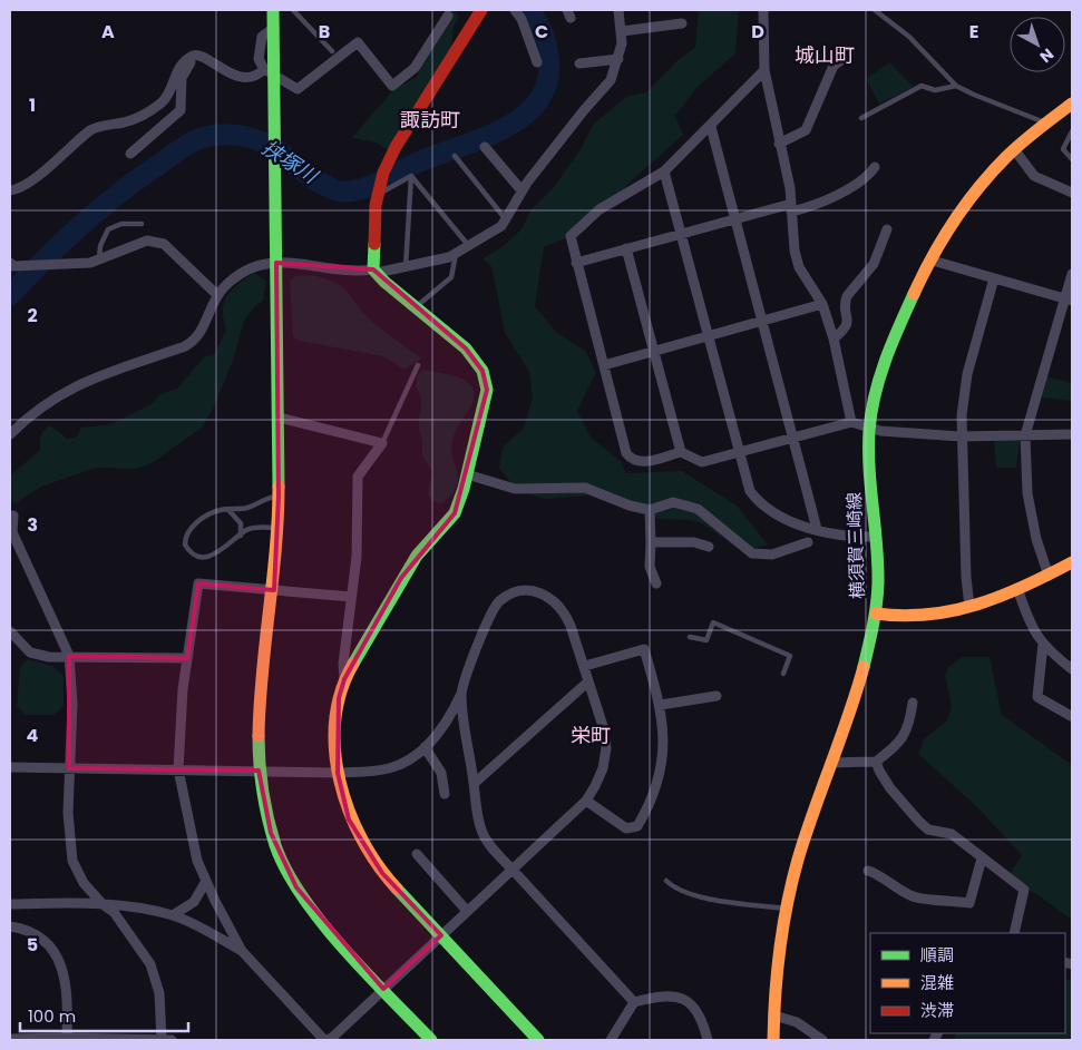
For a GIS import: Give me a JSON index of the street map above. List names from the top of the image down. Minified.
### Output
{"streets":{"street":["横須賀三崎線"]},"districts":["城山町","諏訪町","栄町"],"water":["挟塚川"],"legend":["順調","混雑","渋滞"],"scale_bar":"100 m","north":"bottom right","grid":{"columns":["A","B","C","D","E"],"rows":["1","2","3","4","5"]}}
